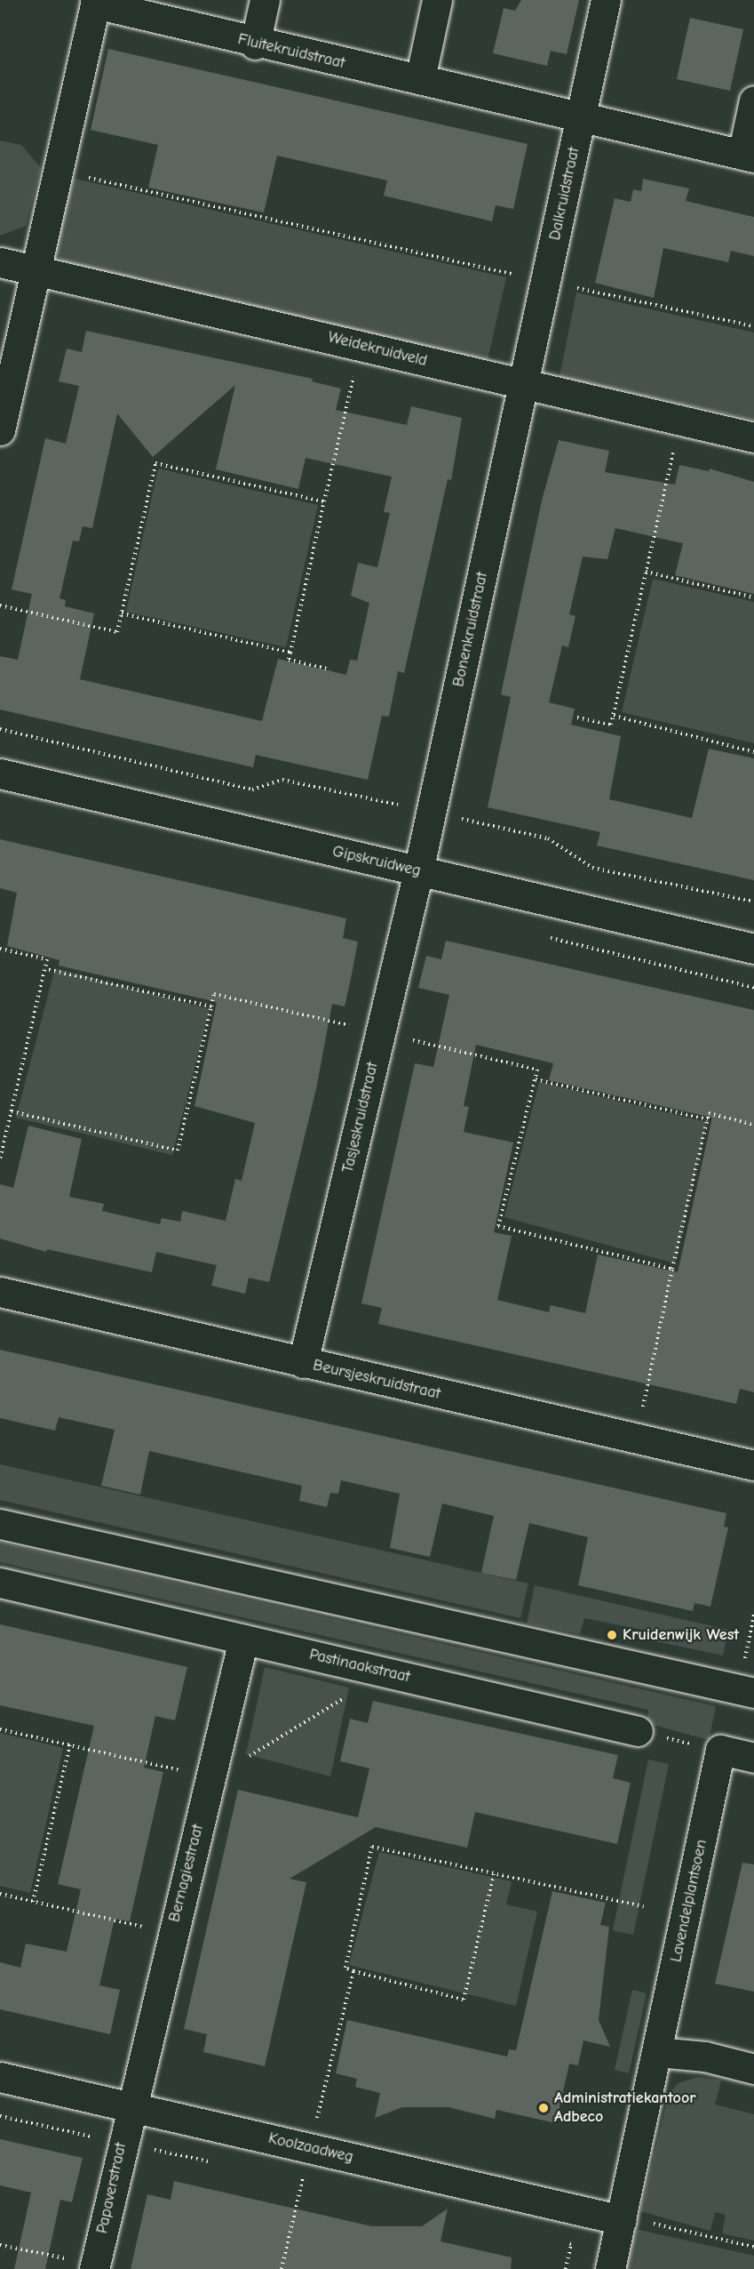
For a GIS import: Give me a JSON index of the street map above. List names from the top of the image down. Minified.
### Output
{"streets":{"street":["Fluitekruidstraat","Dalkruidstraat","Weidekruidveld","Bonenkruidstraat","Gipskruidweg","Tasjeskruidstraat","Beursjeskruidstraat","Pastinaakstraat","Bernagiestraat","Lavendelplantsoen","Koolzaadweg","Papaverstraat"]},"crossings":[["Fluitekruidstraat","Dalkruidstraat"],["Fluitekruidstraat","Weidekruidveld"],["Dalkruidstraat","Weidekruidveld"],["Dalkruidstraat","Bonenkruidstraat"],["Weidekruidveld","Bonenkruidstraat"],["Bonenkruidstraat","Gipskruidweg"],["Bonenkruidstraat","Tasjeskruidstraat"],["Gipskruidweg","Tasjeskruidstraat"],["Tasjeskruidstraat","Beursjeskruidstraat"],["Pastinaakstraat","Bernagiestraat"],["Bernagiestraat","Koolzaadweg"],["Bernagiestraat","Papaverstraat"],["Lavendelplantsoen","Koolzaadweg"],["Koolzaadweg","Papaverstraat"]],"places":["Kruidenwijk West","Administratiekantoor Adbeco"]}
